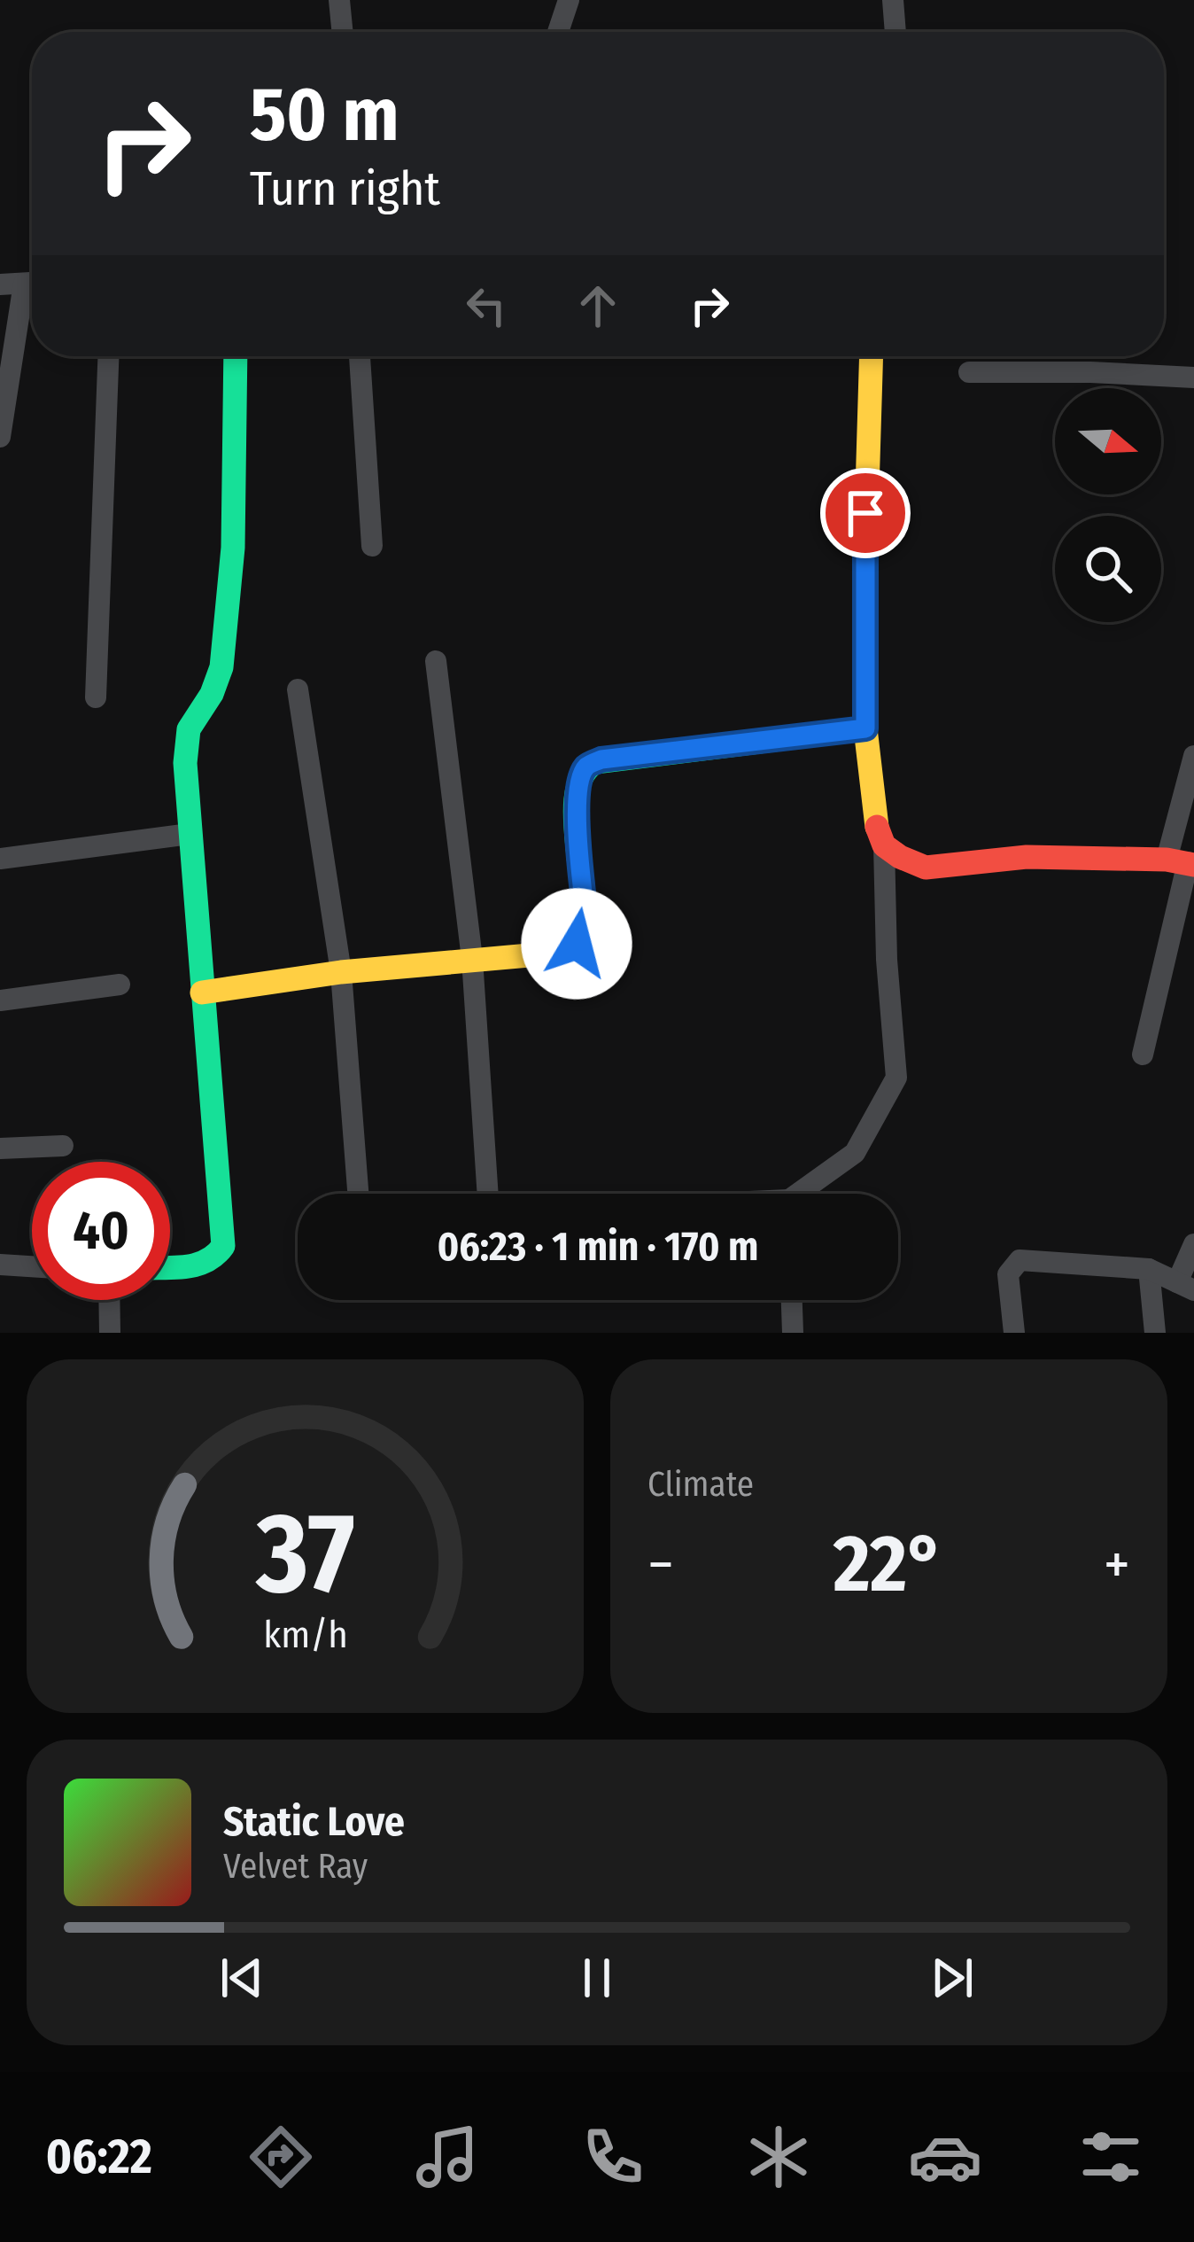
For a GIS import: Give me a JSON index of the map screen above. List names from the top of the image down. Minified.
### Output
{"north":"right","page":{"turn":["50 m","Turn right"],"limit":"40","trip":"06:23 · 1 min · 170 m","tile":"Climate","heat":["−","22°","+"],"song":["Static Love","Velvet Ray"],"tabs":"06:22","gauge":["37","km/h"]}}
